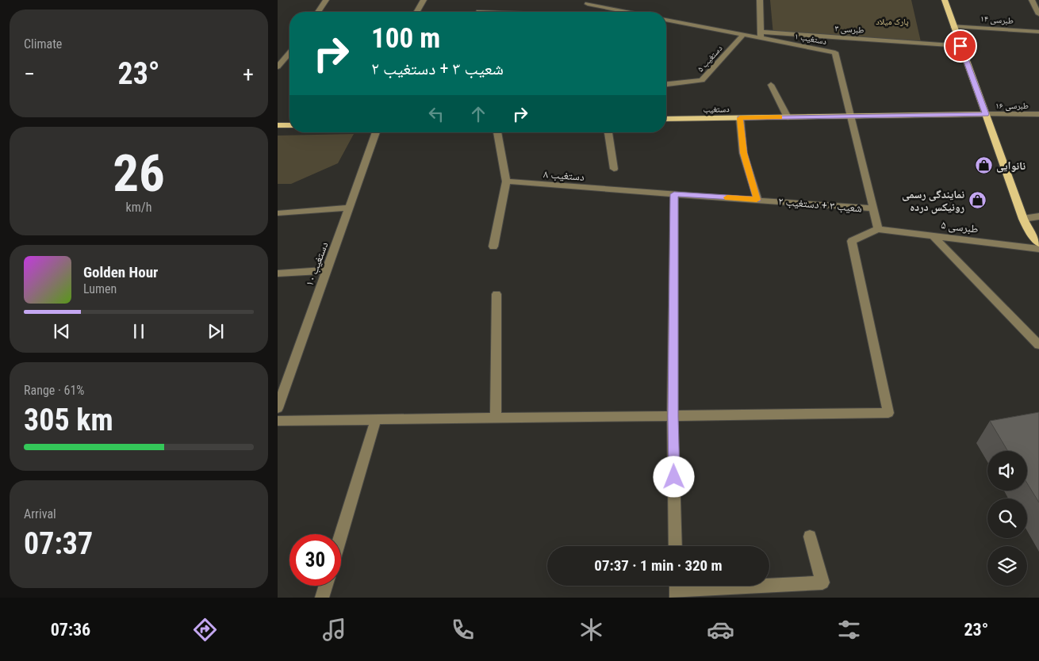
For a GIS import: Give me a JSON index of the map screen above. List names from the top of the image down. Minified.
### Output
{"streets":{"main road":["دستغیب"],"street":["طبرسی ۱۴","طبرسی ۳","دستغیب ۱","دستغیب ۵","طبرسی ۱۶","دستغیب ۸","شعیب ۳ + دستغیب ۲","طبرسی ۵","دستغیب ۱۰"]},"crossings":[["طبرسی ۳","دستغیب ۱"],["دستغیب ۱","دستغیب ۵"],["دستغیب ۱","دستغیب"],["دستغیب ۱","شعیب ۳ + دستغیب ۲"],["طبرسی ۱۶","دستغیب"],["دستغیب","شعیب ۳ + دستغیب ۲"],["دستغیب ۸","شعیب ۳ + دستغیب ۲"]],"parks":["پارک میلاد"],"places":{"shop":["نانوایی","نمایندگی رسمی رونیکس درده"]},"page":{"tile":["Climate",["26","km/h"],["Range · 61%","305 km"],["Arrival","07:37"]],"turn":["100 m","شعیب ۳ + دستغیب ۲"],"heat":["−","23°","+"],"song":["Golden Hour","Lumen"],"limit":"30","trip":"07:37 · 1 min · 320 m","tabs":["07:36","23°"]}}
